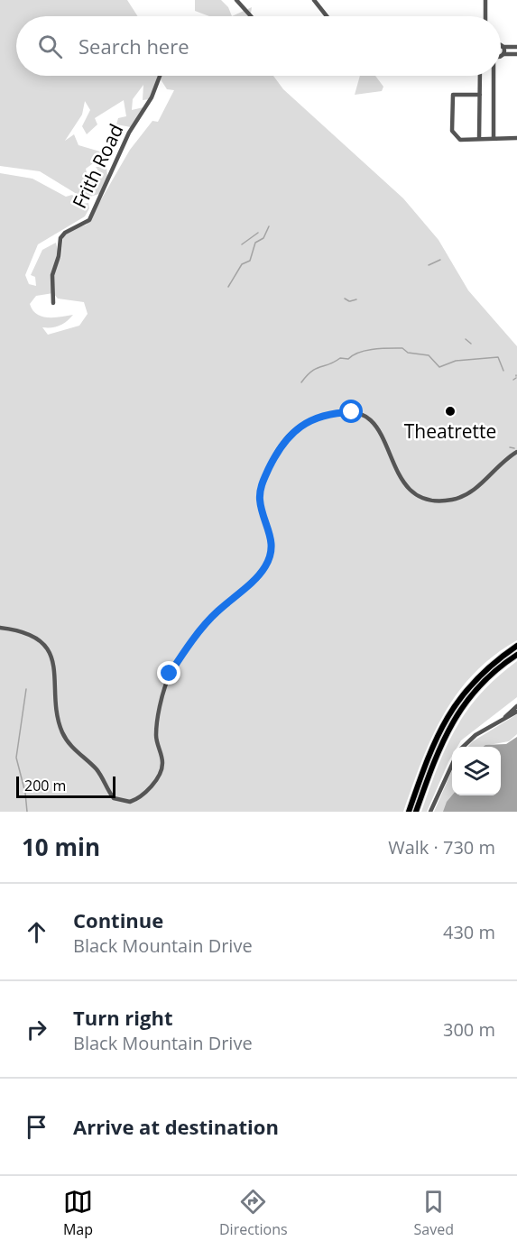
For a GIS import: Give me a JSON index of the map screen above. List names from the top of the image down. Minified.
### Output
{"streets":{"street":["Frith Road"]},"places":["Theatrette"],"scale_bar":"200 m","page":{"search":"Search here","scale":"200 m","heading":["10 min","Walk · 730 m"],"list":[["Continue","Black Mountain Drive","430 m"],["Turn right","Black Mountain Drive","300 m"],"Arrive at destination"],"nav":["Map","Directions","Saved"]}}
